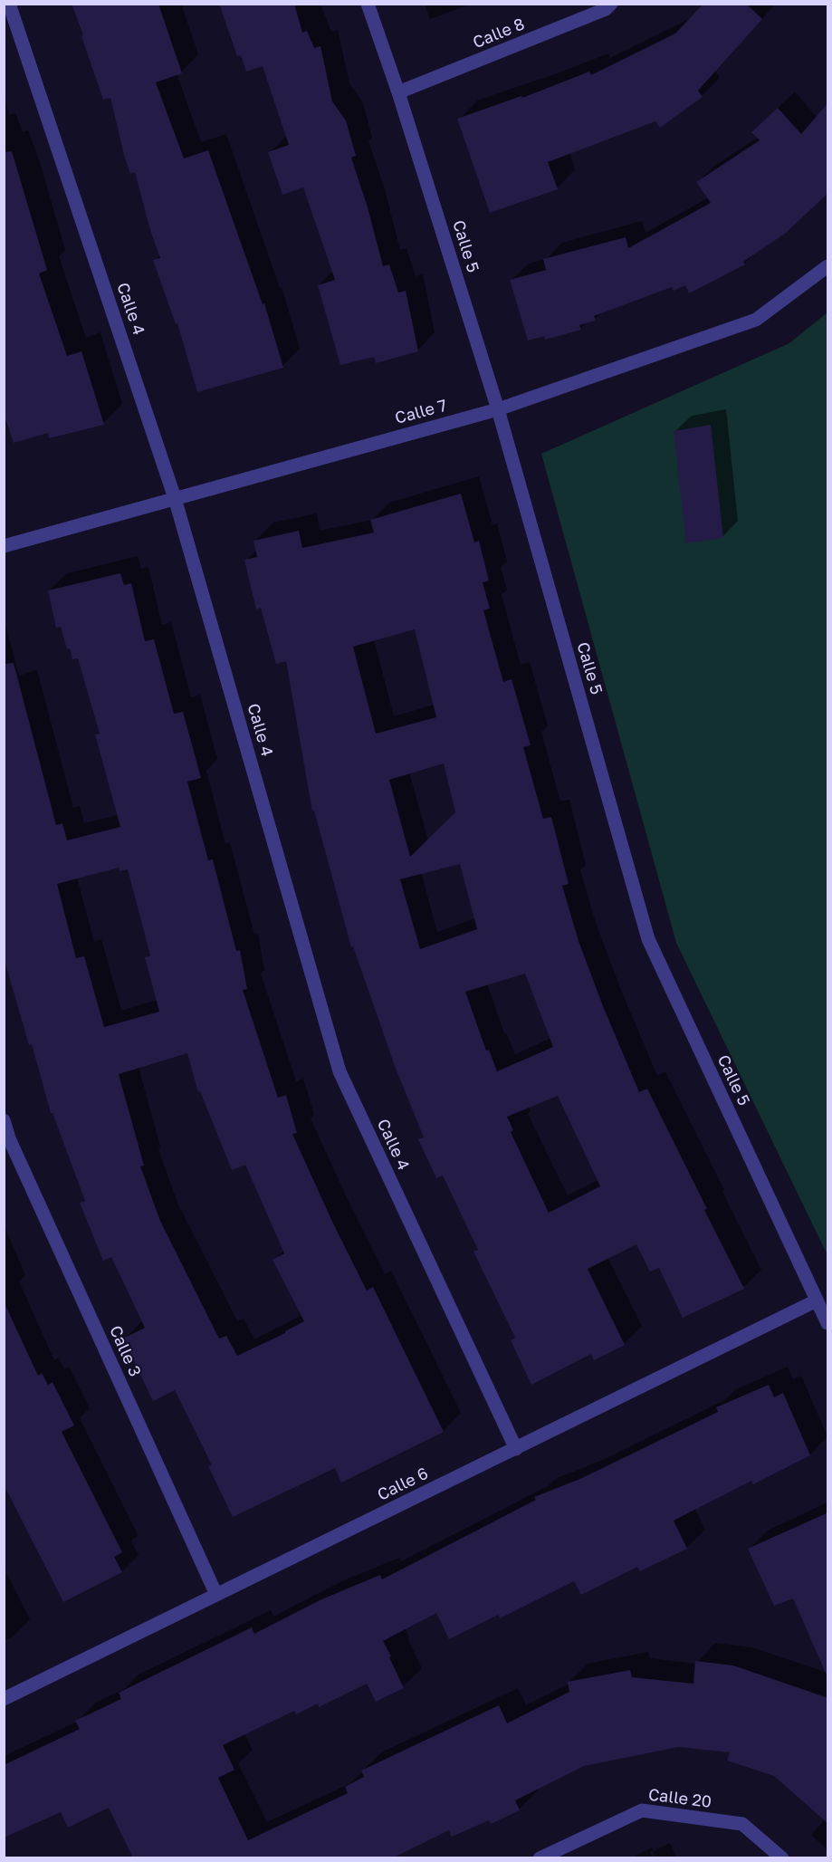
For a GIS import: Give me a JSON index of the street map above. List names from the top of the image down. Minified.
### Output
{"streets":{"street":["Calle 8","Calle 5","Calle 4","Calle 7","Calle 3","Calle 6","Calle 20"]},"crossings":[["Calle 8","Calle 5"],["Calle 5","Calle 7"],["Calle 5","Calle 6"],["Calle 4","Calle 7"],["Calle 4","Calle 6"],["Calle 3","Calle 6"]]}
